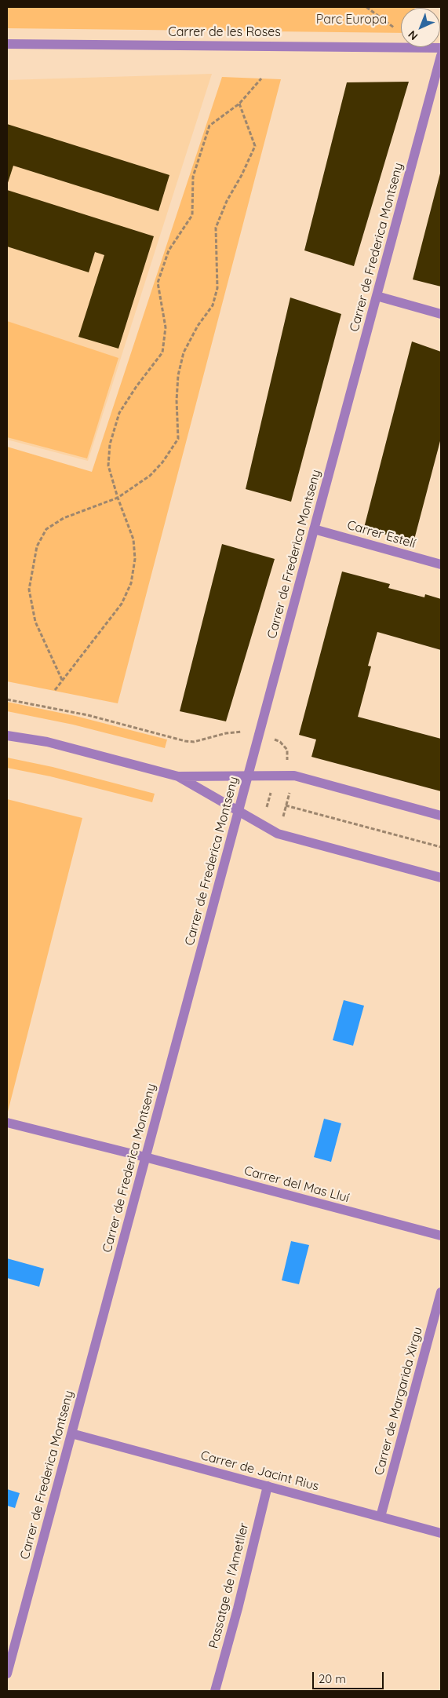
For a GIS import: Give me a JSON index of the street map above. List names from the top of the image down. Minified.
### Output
{"streets":{"street":["Carrer de les Roses","Carrer de Frederica Montseny","Carrer Estelí","Carrer del Mas Lluí","Carrer de Margarida Xirgu","Carrer de Jacint Rius","Passatge de l'Ametller"]},"crossings":[["Carrer de Frederica Montseny","Carrer Estelí"],["Carrer de Frederica Montseny","Carrer del Mas Lluí"],["Carrer de Frederica Montseny","Carrer de Jacint Rius"],["Carrer de Margarida Xirgu","Carrer de Jacint Rius"],["Carrer de Jacint Rius","Passatge de l'Ametller"]],"parks":["Parc Europa"],"scale_bar":"20 m","north":"bottom left"}
